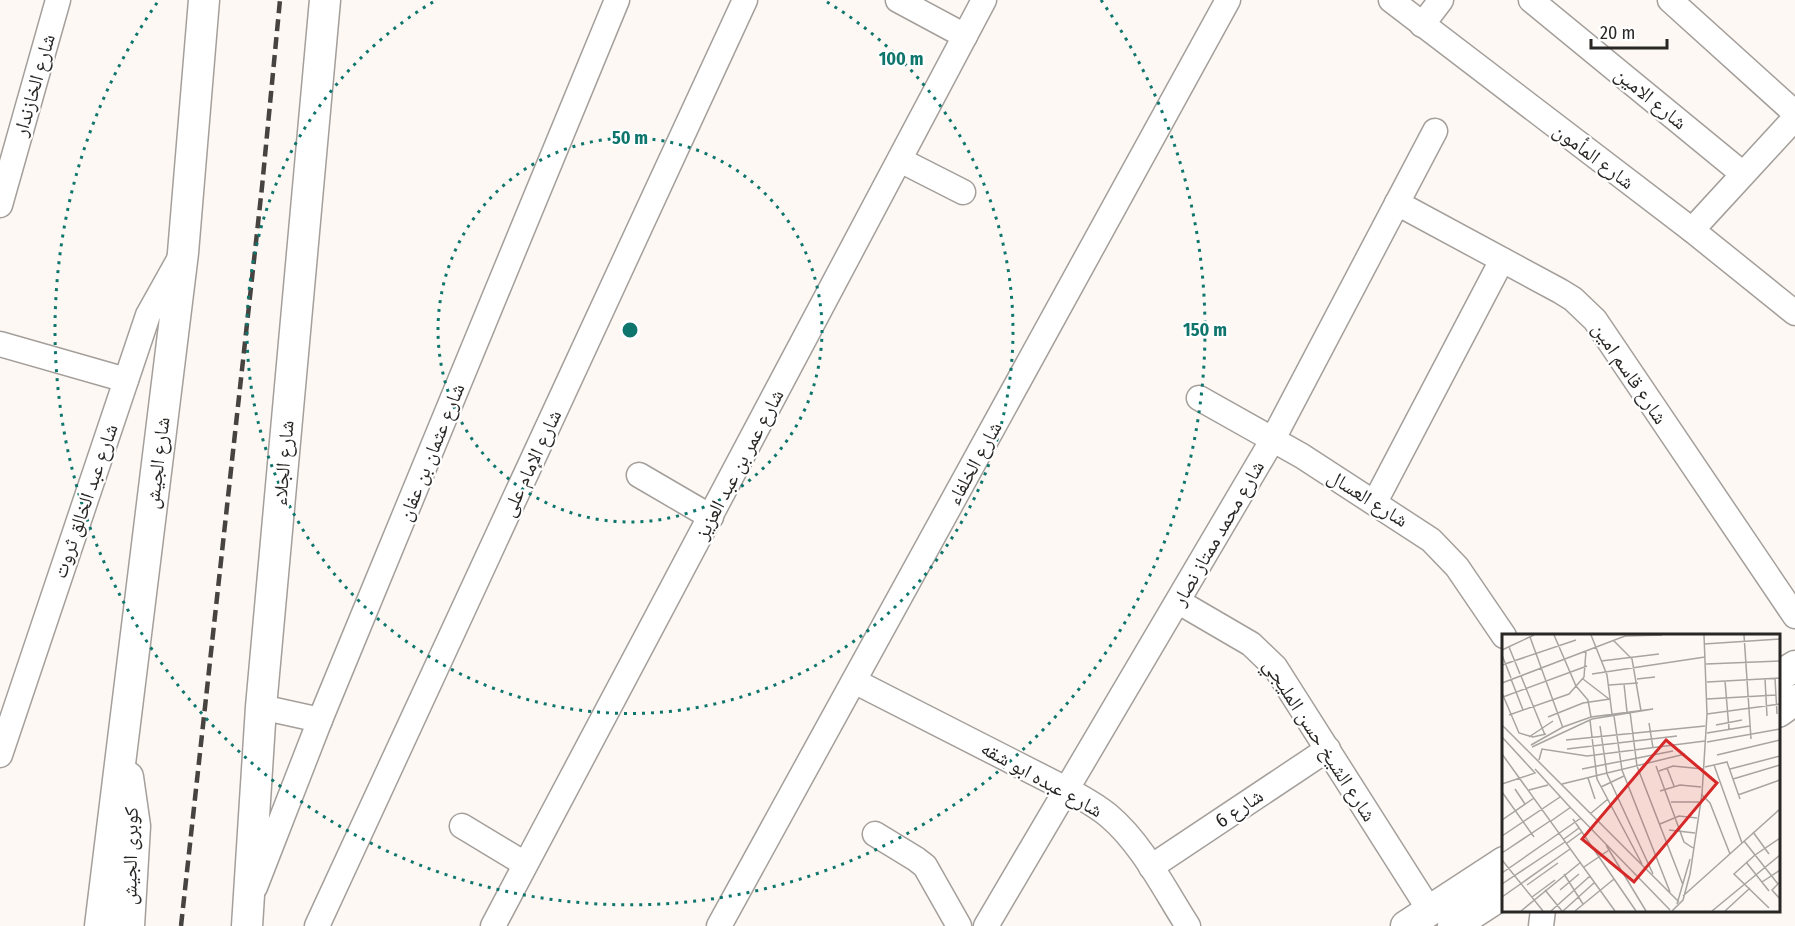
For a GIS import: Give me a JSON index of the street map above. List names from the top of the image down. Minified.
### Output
{"streets":{"street":["شارع الخازندار","شارع الامين","شارع المأمون","شارع قاسم امين","شارع عثمان بن عفان","شارع الجيش","شارع الجلاء","شارع الإمام على","شارع الخلفاء","شارع عمر بن عبد العزيز","شارع العسال","شارع عبد الخالق ثروت","شارع محمد ممتاز نصار","شارع الشيخ حسن المليجي","شارع عبده ابو شقه","شارع 6","كوبرى الجيش"]},"crossings":[["شارع قاسم امين","شارع محمد ممتاز نصار"],["شارع عثمان بن عفان","شارع الجلاء"],["شارع الجيش","شارع عبد الخالق ثروت"],["شارع الجيش","كوبرى الجيش"],["شارع الخلفاء","شارع عبده ابو شقه"],["شارع العسال","شارع محمد ممتاز نصار"],["شارع محمد ممتاز نصار","شارع الشيخ حسن المليجي"],["شارع محمد ممتاز نصار","شارع عبده ابو شقه"],["شارع الشيخ حسن المليجي","شارع 6"],["شارع عبده ابو شقه","شارع 6"]],"scale_bar":"20 m","rings":["100 m","50 m","150 m"]}
